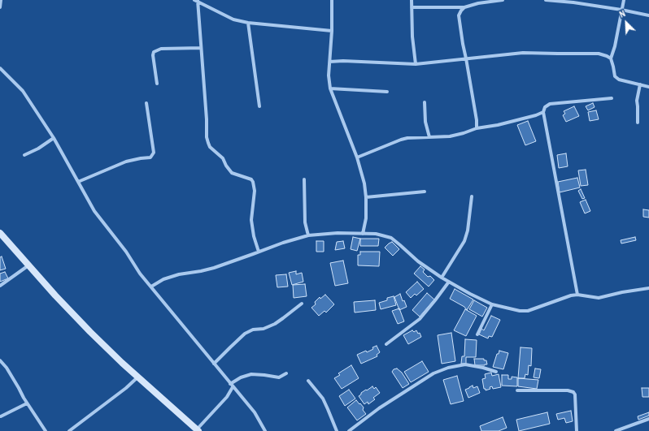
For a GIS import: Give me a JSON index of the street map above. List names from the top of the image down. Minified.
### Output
{"north":"top left"}
